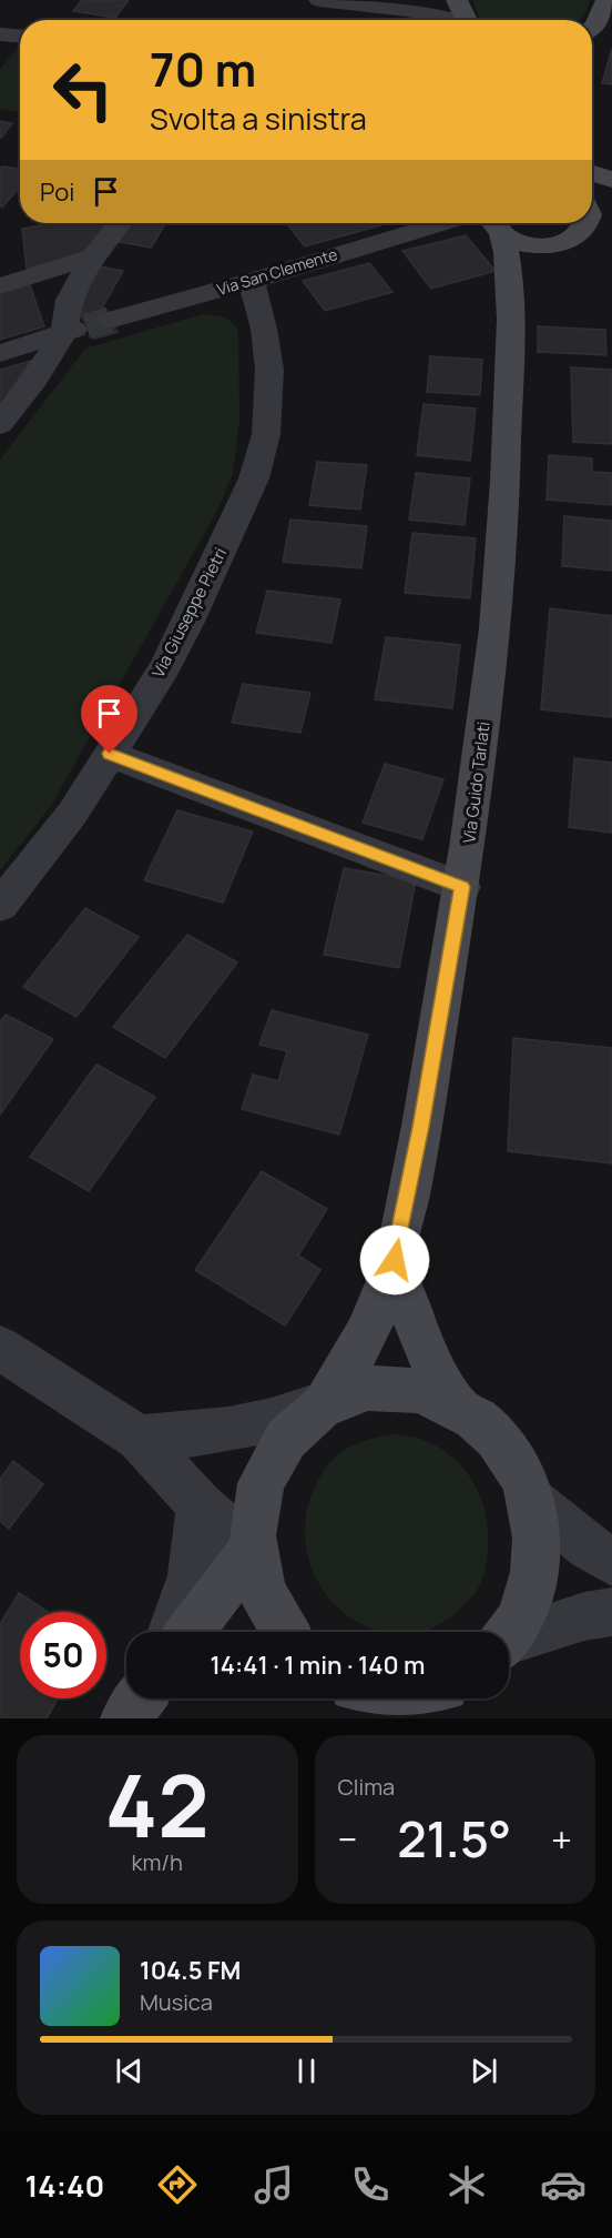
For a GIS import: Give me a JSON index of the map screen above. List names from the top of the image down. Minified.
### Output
{"streets":{"main road":["Via Guido Tarlati"],"street":["Via San Clemente","Via Giuseppe Pietri"]},"crossings":[["Via San Clemente","Via Giuseppe Pietri"]],"page":{"turn":["70 m","Svolta a sinistra"],"then":"Poi","limit":"50","trip":"14:41 · 1 min · 140 m","tile":[["42","km/h"],"Clima"],"heat":["−","21.5°","+"],"song":["104.5 FM","Musica"],"tabs":"14:40"}}
